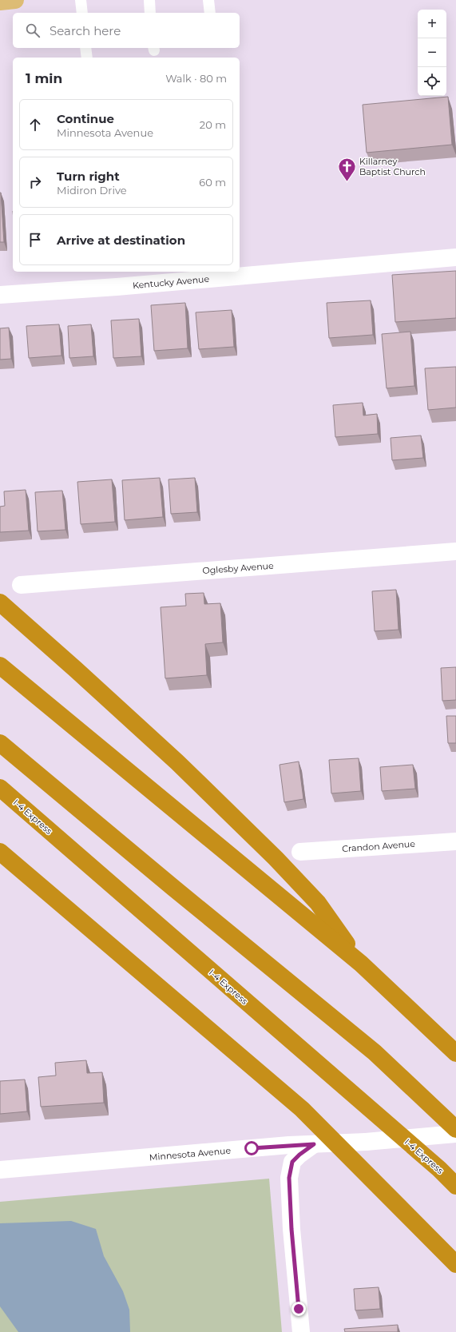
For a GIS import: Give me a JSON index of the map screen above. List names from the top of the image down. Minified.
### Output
{"streets":{"highway":["I-4 Express"],"street":["Kentucky Avenue","Oglesby Avenue","Crandon Avenue","Minnesota Avenue"]},"places":{"church":["Killarney Baptist Church"]},"page":{"map_buttons":["+","−"],"search":"Search here","heading":["1 min","Walk · 80 m"],"list":[["Continue","Minnesota Avenue","20 m"],["Turn right","Midiron Drive","60 m"],"Arrive at destination"]}}
